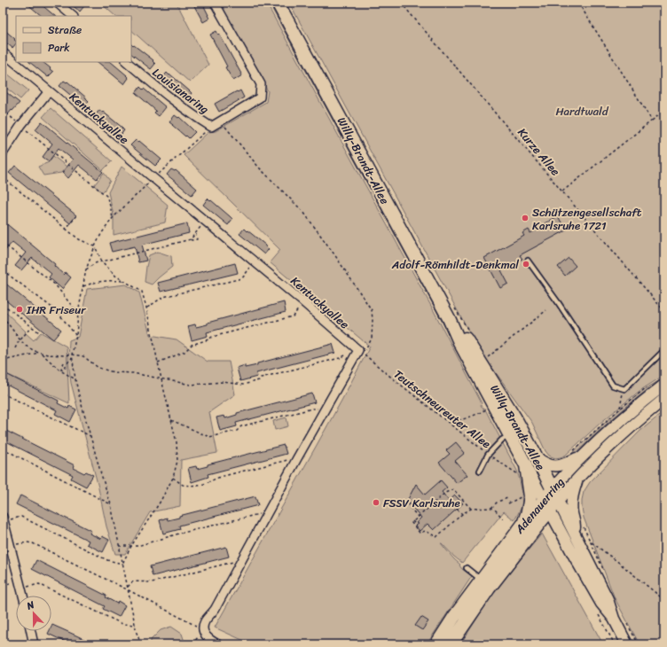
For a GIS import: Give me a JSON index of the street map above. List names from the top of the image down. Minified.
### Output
{"streets":{"main road":["Willy-Brandt-Allee","Adenauerring"],"street":["Louisianaring","Kentuckyallee"],"path":["Kurze Allee","Teutschneureuter Allee"]},"crossings":[["Kentuckyallee","Teutschneureuter Allee"],["Willy-Brandt-Allee","Teutschneureuter Allee"],["Willy-Brandt-Allee","Adenauerring"]],"parks":["Hardtwald"],"places":["Schützengesellschaft Karlsruhe 1721","Adolf-Römhildt-Denkmal","IHR Friseur","FSSV Karlsruhe"],"legend":["Straße","Park"],"north":"top"}
